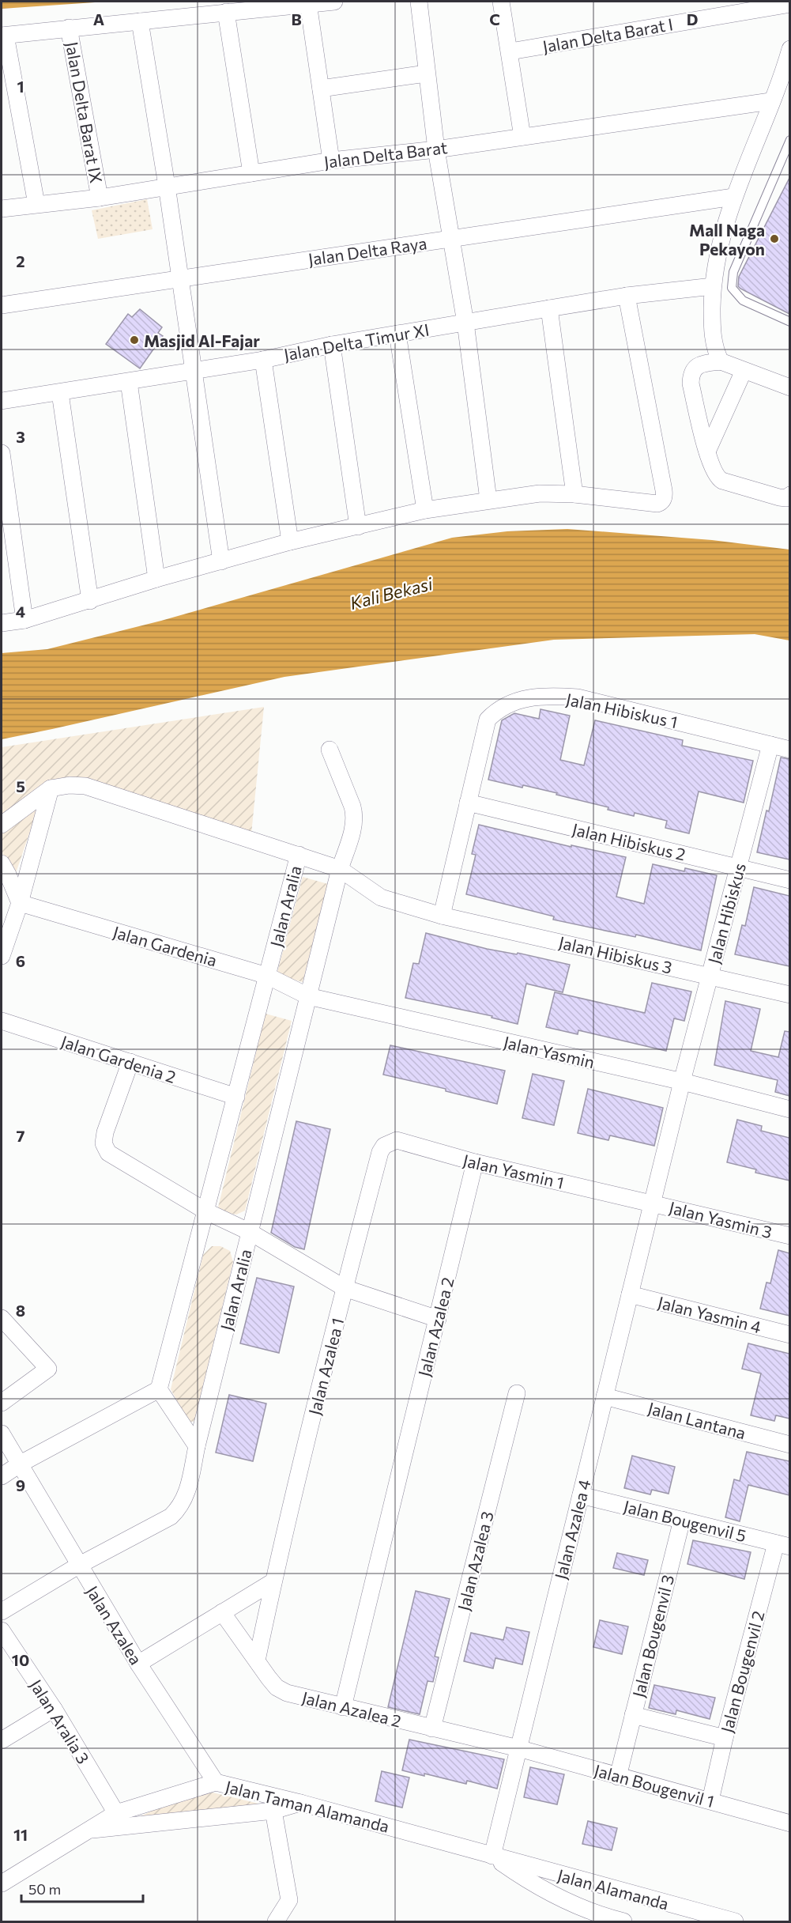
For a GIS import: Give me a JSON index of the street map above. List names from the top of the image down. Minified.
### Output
{"streets":{"street":["Jalan Delta Barat I","Jalan Delta Barat IX","Jalan Delta Barat","Jalan Delta Raya","Jalan Delta Timur XI","Jalan Hibiskus 1","Jalan Hibiskus 2","Jalan Aralia","Jalan Hibiskus","Jalan Gardenia","Jalan Hibiskus 3","Jalan Yasmin","Jalan Gardenia 2","Jalan Yasmin 1","Jalan Yasmin 3","Jalan Yasmin 4","Jalan Azalea 2","Jalan Azalea 1","Jalan Lantana","Jalan Bougenvil 5","Jalan Azalea 4","Jalan Azalea 3","Jalan Azalea","Jalan Bougenvil 3","Jalan Bougenvil 2","Jalan Aralia 3","Jalan Bougenvil 1","Jalan Taman Alamanda","Jalan Alamanda"]},"crossings":[["Jalan Delta Barat IX","Jalan Delta Barat"],["Jalan Hibiskus 1","Jalan Hibiskus 2"],["Jalan Hibiskus 1","Jalan Hibiskus"],["Jalan Hibiskus 1","Jalan Hibiskus 3"],["Jalan Hibiskus 2","Jalan Hibiskus"],["Jalan Aralia","Jalan Gardenia"],["Jalan Aralia","Jalan Hibiskus 3"],["Jalan Aralia","Jalan Yasmin"],["Jalan Aralia","Jalan Gardenia 2"],["Jalan Aralia","Jalan Azalea"],["Jalan Hibiskus","Jalan Hibiskus 3"],["Jalan Hibiskus","Jalan Yasmin"],["Jalan Hibiskus","Jalan Yasmin 1"],["Jalan Hibiskus","Jalan Yasmin 3"],["Jalan Hibiskus","Jalan Azalea 4"],["Jalan Gardenia","Jalan Yasmin"],["Jalan Yasmin 1","Jalan Yasmin 3"],["Jalan Yasmin 1","Jalan Azalea 2"],["Jalan Yasmin 1","Jalan Azalea 1"],["Jalan Yasmin 1","Jalan Azalea 4"],["Jalan Yasmin 3","Jalan Azalea 4"],["Jalan Yasmin 4","Jalan Azalea 4"],["Jalan Azalea 2","Jalan Azalea 1"],["Jalan Azalea 2","Jalan Azalea 4"],["Jalan Azalea 2","Jalan Azalea 3"],["Jalan Azalea 2","Jalan Bougenvil 1"],["Jalan Lantana","Jalan Azalea 4"],["Jalan Bougenvil 5","Jalan Azalea 4"],["Jalan Bougenvil 5","Jalan Bougenvil 3"],["Jalan Bougenvil 5","Jalan Bougenvil 2"],["Jalan Azalea 4","Jalan Bougenvil 1"],["Jalan Azalea 4","Jalan Taman Alamanda"],["Jalan Azalea 4","Jalan Alamanda"],["Jalan Azalea","Jalan Taman Alamanda"],["Jalan Bougenvil 3","Jalan Bougenvil 2"],["Jalan Bougenvil 2","Jalan Bougenvil 1"],["Jalan Aralia 3","Jalan Taman Alamanda"],["Jalan Taman Alamanda","Jalan Alamanda"]],"water":["Kali Bekasi"],"places":["Mall Naga Pekayon","Masjid Al-Fajar"],"scale_bar":"50 m","grid":{"columns":["A","B","C","D"],"rows":["1","2","3","4","5","6","7","8","9","10","11"]}}
